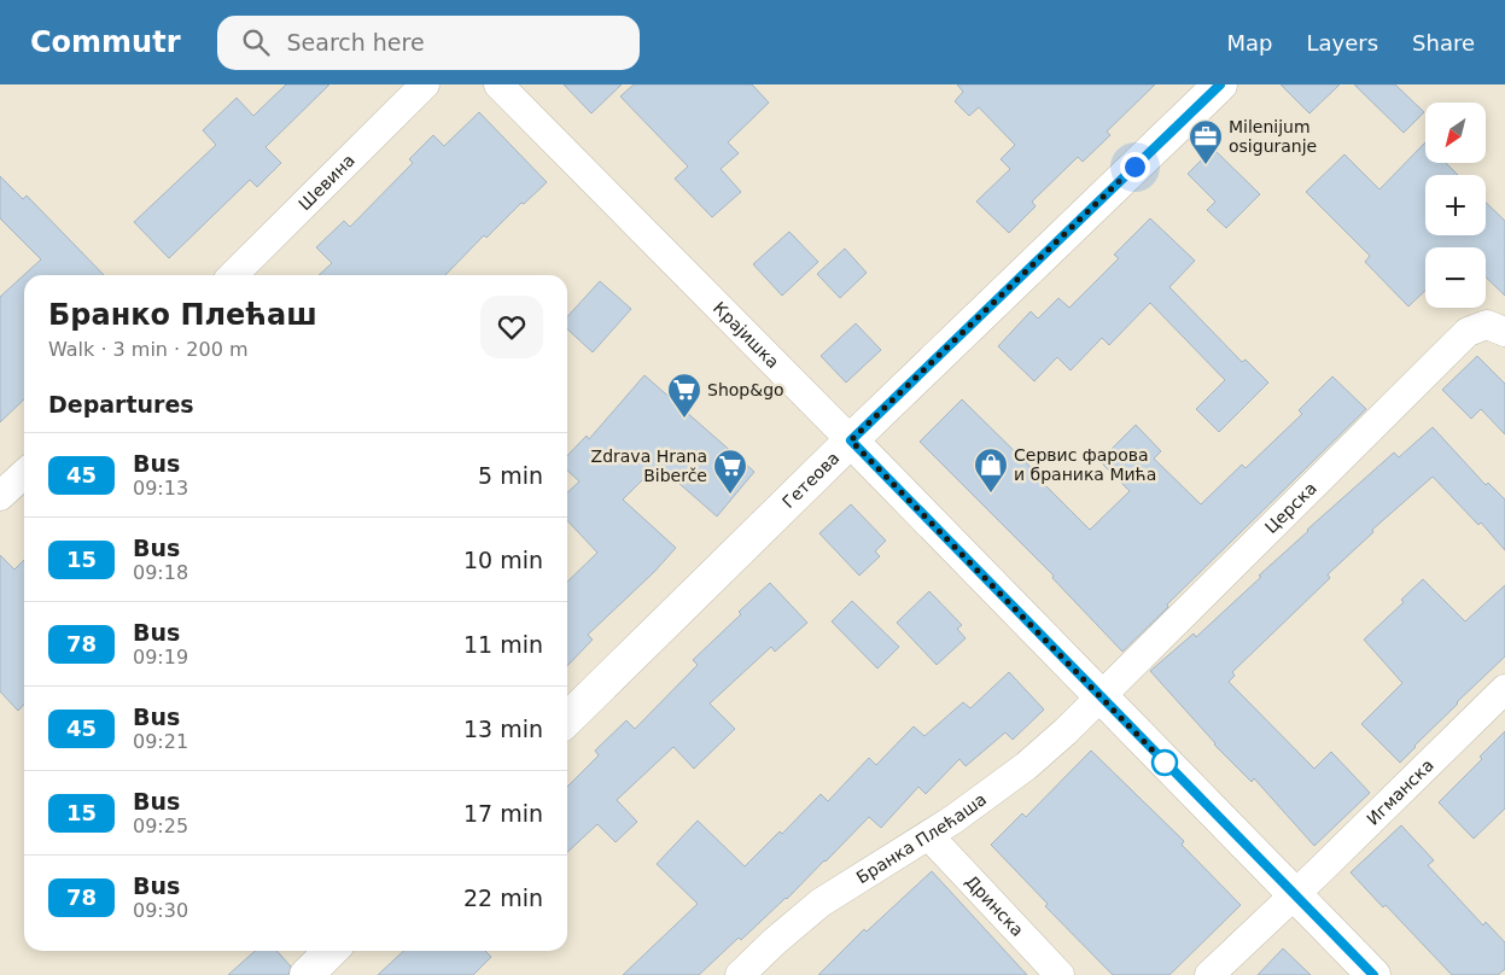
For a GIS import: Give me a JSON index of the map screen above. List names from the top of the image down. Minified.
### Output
{"streets":{"main road":["Крајишка","Гетеова"],"street":["Шевина","Церска","Игманска","Бранка Плећаша","Дринска"]},"crossings":[["Крајишка","Гетеова"],["Крајишка","Церска"],["Крајишка","Игманска"],["Крајишка","Бранка Плећаша"],["Церска","Бранка Плећаша"],["Бранка Плећаша","Дринска"]],"places":{"office":["Milenijum osiguranje"],"supermarket":["Shop&go","Zdrava Hrana Biberče"],"shop":["Сервис фарова и браника Мића"]},"lines":["bus line 45"],"north":"bottom left","page":{"header":"Commutr","search":"Search here","nav":["Map","Layers","Share"],"map_buttons":["+","−"],"heading":[["Бранко Плећаш","Walk · 3 min · 200 m"],"Departures"],"list":[{"mark":"45","name":"Bus","note":"09:13","value":"5 min"},{"mark":"15","name":"Bus","note":"09:18","value":"10 min"},{"mark":"78","name":"Bus","note":"09:19","value":"11 min"},{"mark":"45","name":"Bus","note":"09:21","value":"13 min"},{"mark":"15","name":"Bus","note":"09:25","value":"17 min"},{"mark":"78","name":"Bus","note":"09:30","value":"22 min"}]}}
